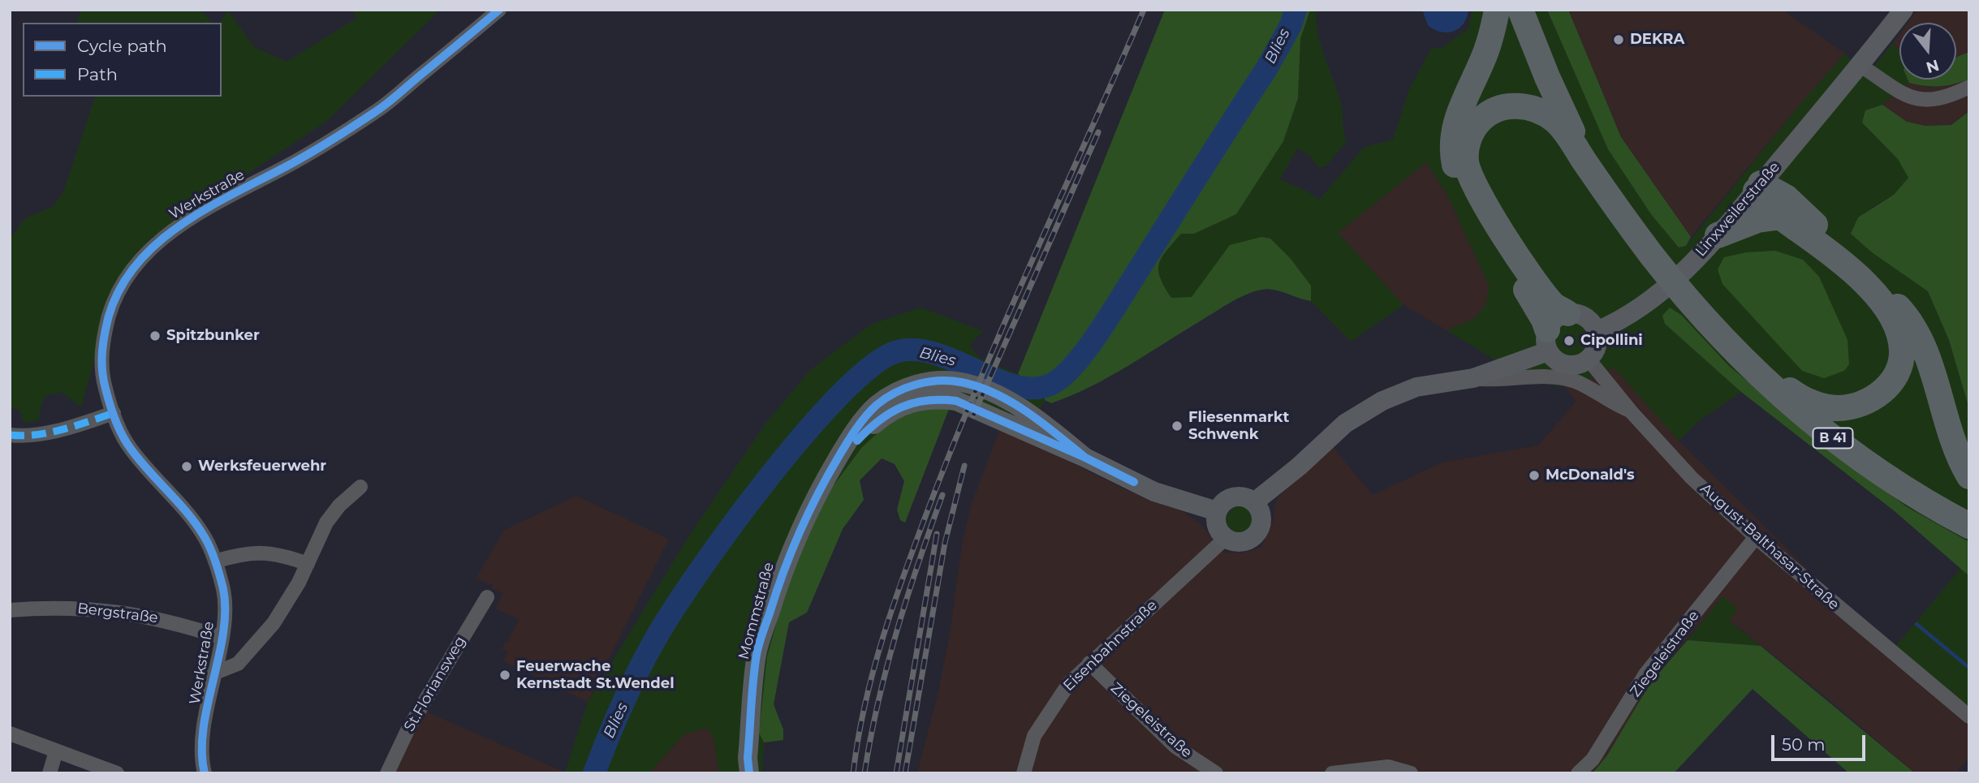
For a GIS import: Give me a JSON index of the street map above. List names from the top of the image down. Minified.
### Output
{"streets":{"highway":["B 41"],"main road":["Linxweilerstraße","Mommstraße"],"street":["Werkstraße","August-Balthasar-Straße","Bergstraße","Eisenbahnstraße","Ziegeleistraße","St.Floriansweg"]},"crossings":[["Werkstraße","Bergstraße"],["Linxweilerstraße","August-Balthasar-Straße"],["August-Balthasar-Straße","Ziegeleistraße"],["Mommstraße","Eisenbahnstraße"],["Eisenbahnstraße","Ziegeleistraße"]],"water":["Blies"],"places":["DEKRA","Spitzbunker","Cipollini","Fliesenmarkt Schwenk","Werksfeuerwehr","McDonald's","Feuerwache Kernstadt St.Wendel"],"legend":["Cycle path","Path"],"scale_bar":"50 m","north":"bottom"}
